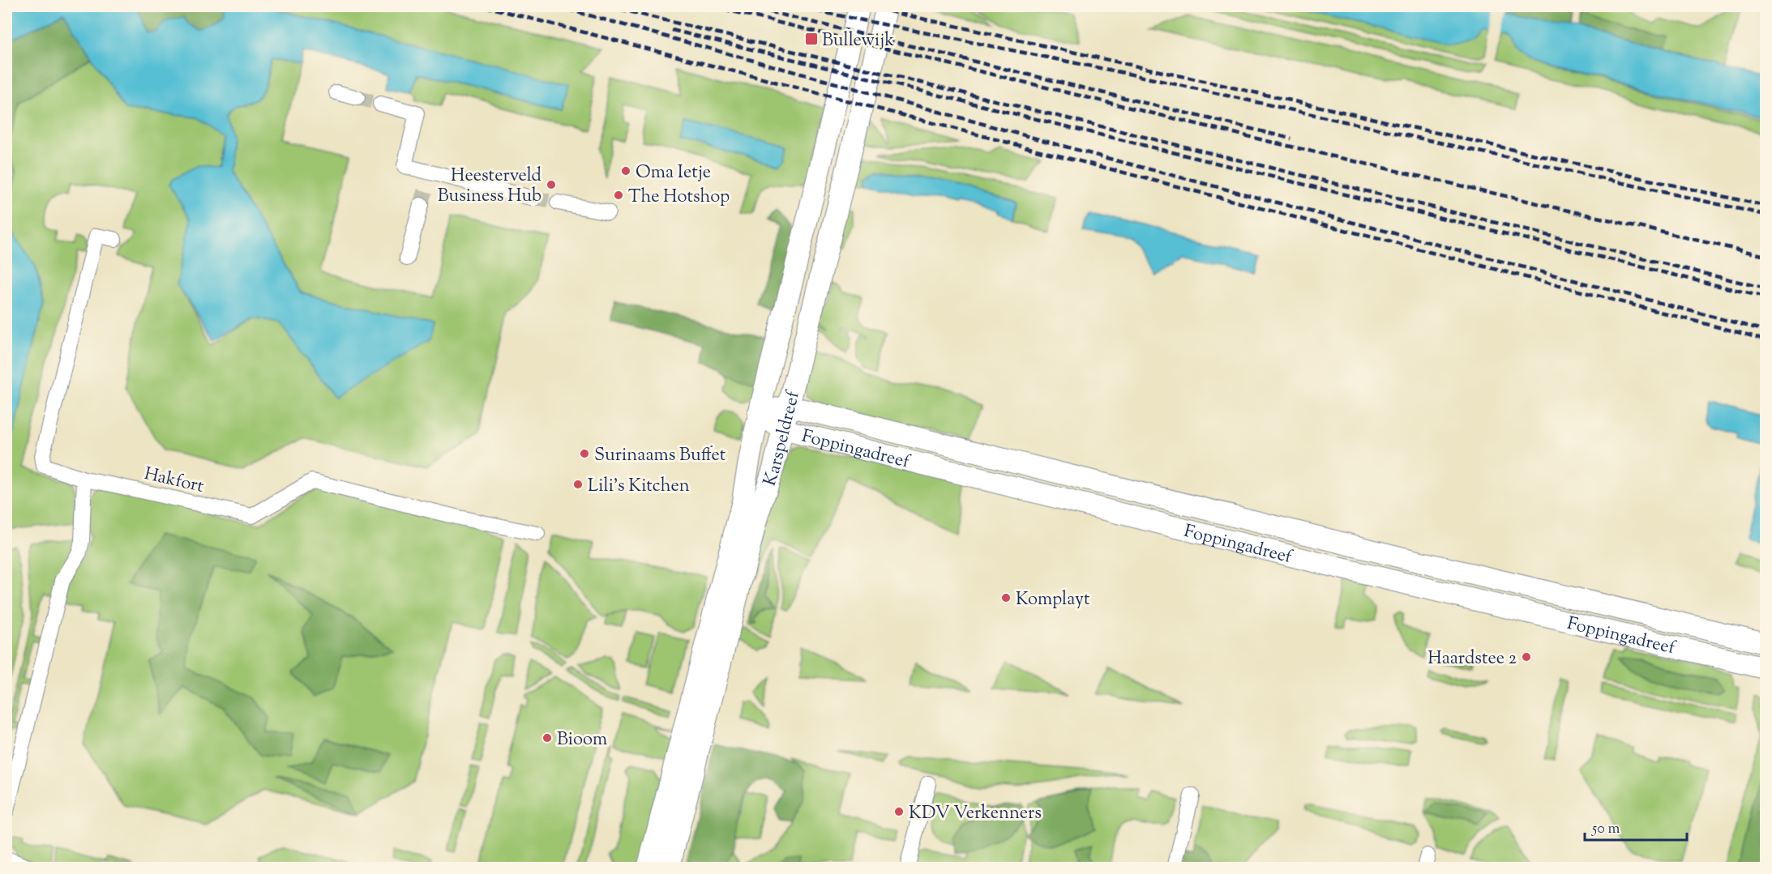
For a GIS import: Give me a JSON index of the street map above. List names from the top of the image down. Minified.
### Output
{"streets":{"street":["Karspeldreef","Foppingadreef","Hakfort"]},"crossings":[["Karspeldreef","Foppingadreef"]],"places":{"transit":["Bullewijk"],"other":["Oma Ietje","Heesterveld Business Hub","The Hotshop","Surinaams Buffet","Lili's Kitchen","Komplayt","Haardstee 2","Bioom","KDV Verkenners"]},"scale_bar":"50 m"}
